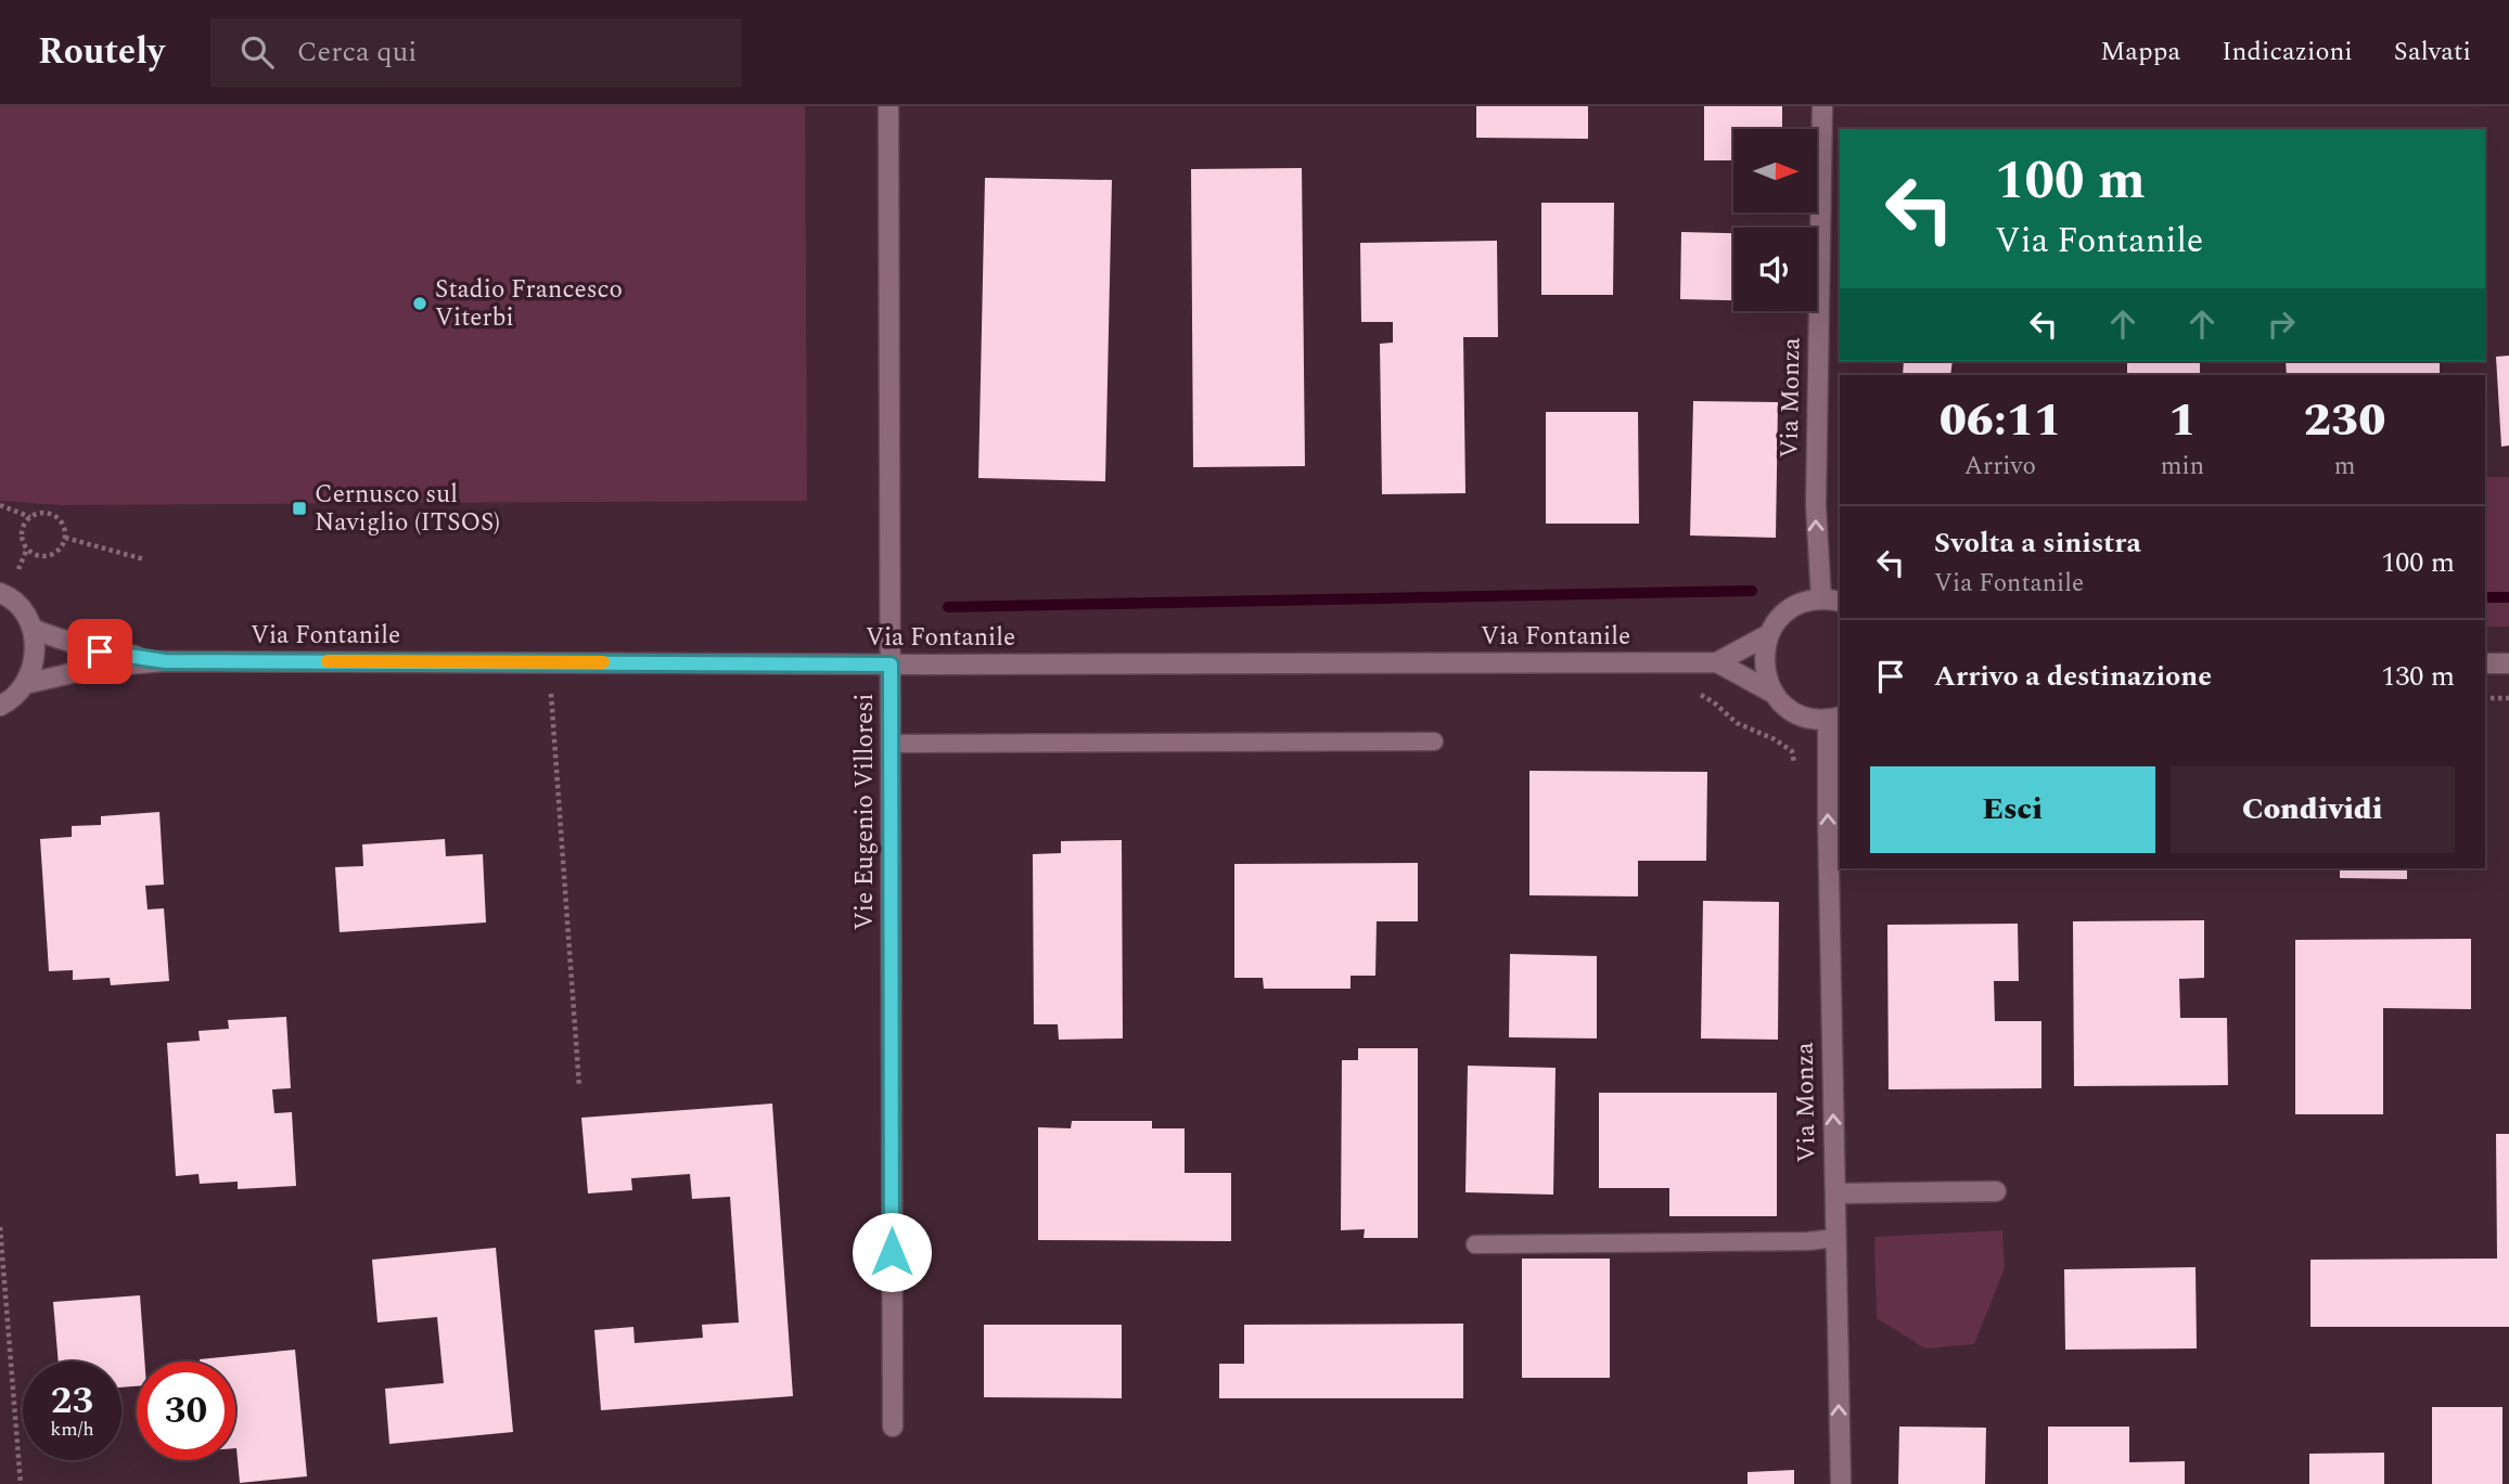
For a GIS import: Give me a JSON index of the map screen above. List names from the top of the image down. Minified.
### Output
{"streets":{"street":["Via Monza","Via Fontanile","Vie Eugenio Villoresi"]},"crossings":[["Via Monza","Via Fontanile"],["Via Fontanile","Vie Eugenio Villoresi"]],"one_way":["Via Monza"],"places":{"other":["Stadio Francesco Viterbi"],"transit":["Cernusco sul Naviglio (ITSOS)"]},"north":"right","page":{"header":"Routely","search":"Cerca qui","nav":["Mappa","Indicazioni","Salvati"],"turn":["100 m","Via Fontanile"],"eta":["06:11","Arrivo","1","min","230","m"],"list":[{"name":"Svolta a sinistra","note":"Via Fontanile","value":"100 m"},{"name":"Arrivo a destinazione","value":"130 m"}],"buttons":["Esci","Condividi"],"speed":"23 km/h","limit":"30"}}
